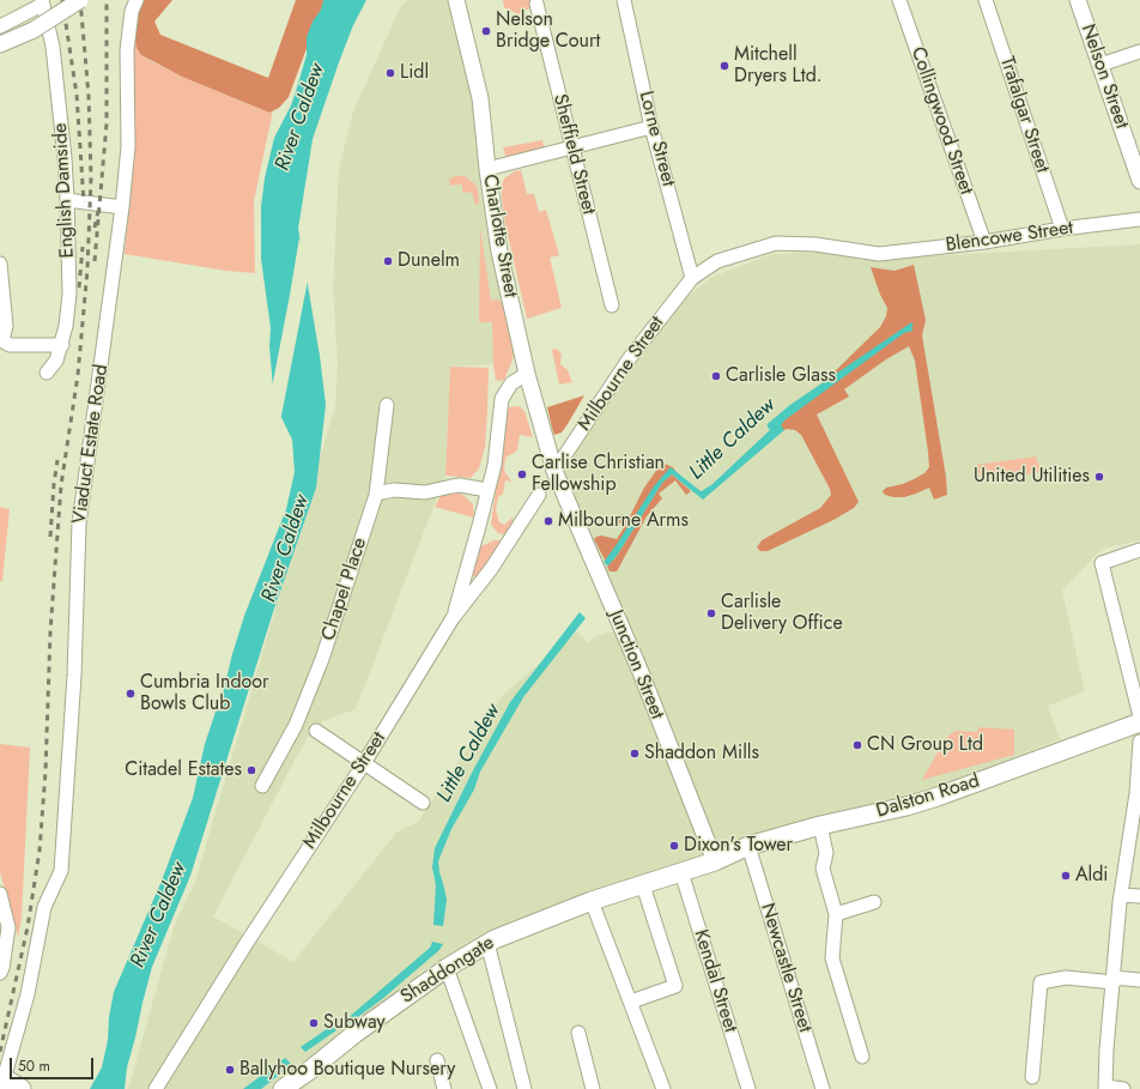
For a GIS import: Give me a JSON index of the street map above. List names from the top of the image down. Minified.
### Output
{"streets":{"main road":["Dalston Road","Shaddongate"],"street":["Nelson Street","Trafalgar Street","Collingwood Street","Lorne Street","Sheffield Street","English Damside","Charlotte Street","Blencowe Street","Milbourne Street","Viaduct Estate Road","Chapel Place","Junction Street","Newcastle Street","Kendal Street"]},"crossings":[["Trafalgar Street","Blencowe Street"],["Collingwood Street","Blencowe Street"],["Lorne Street","Blencowe Street"],["Lorne Street","Milbourne Street"],["Charlotte Street","Milbourne Street"],["Charlotte Street","Junction Street"],["Blencowe Street","Milbourne Street"],["Milbourne Street","Junction Street"],["Junction Street","Dalston Road"],["Junction Street","Shaddongate"],["Dalston Road","Newcastle Street"],["Dalston Road","Shaddongate"],["Shaddongate","Kendal Street"]],"water":["River Caldew","Little Caldew"],"places":["Nelson Bridge Court","Mitchell Dryers Ltd.","Lidl","Dunelm","Carlisle Glass","Carlise Christian Fellowship","United Utilities","Milbourne Arms","Carlisle Delivery Office","Cumbria Indoor Bowls Club","CN Group Ltd","Shaddon Mills","Citadel Estates","Dixon's Tower","Aldi","Subway","Ballyhoo Boutique Nursery"],"scale_bar":"50 m"}
